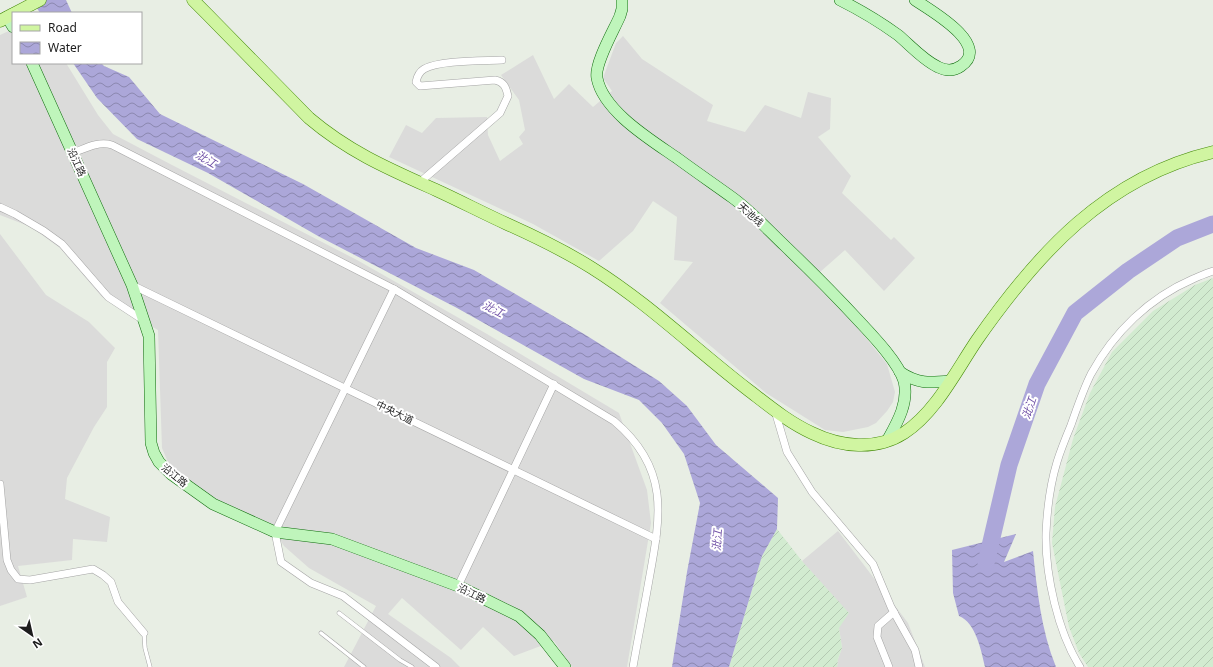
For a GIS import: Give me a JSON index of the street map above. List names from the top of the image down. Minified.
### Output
{"streets":{"main road":["沿江路","天池线"],"street":["中央大道"]},"crossings":[["沿江路","中央大道"]],"water":["沘江"],"legend":["Road","Water"],"north":"bottom right"}
